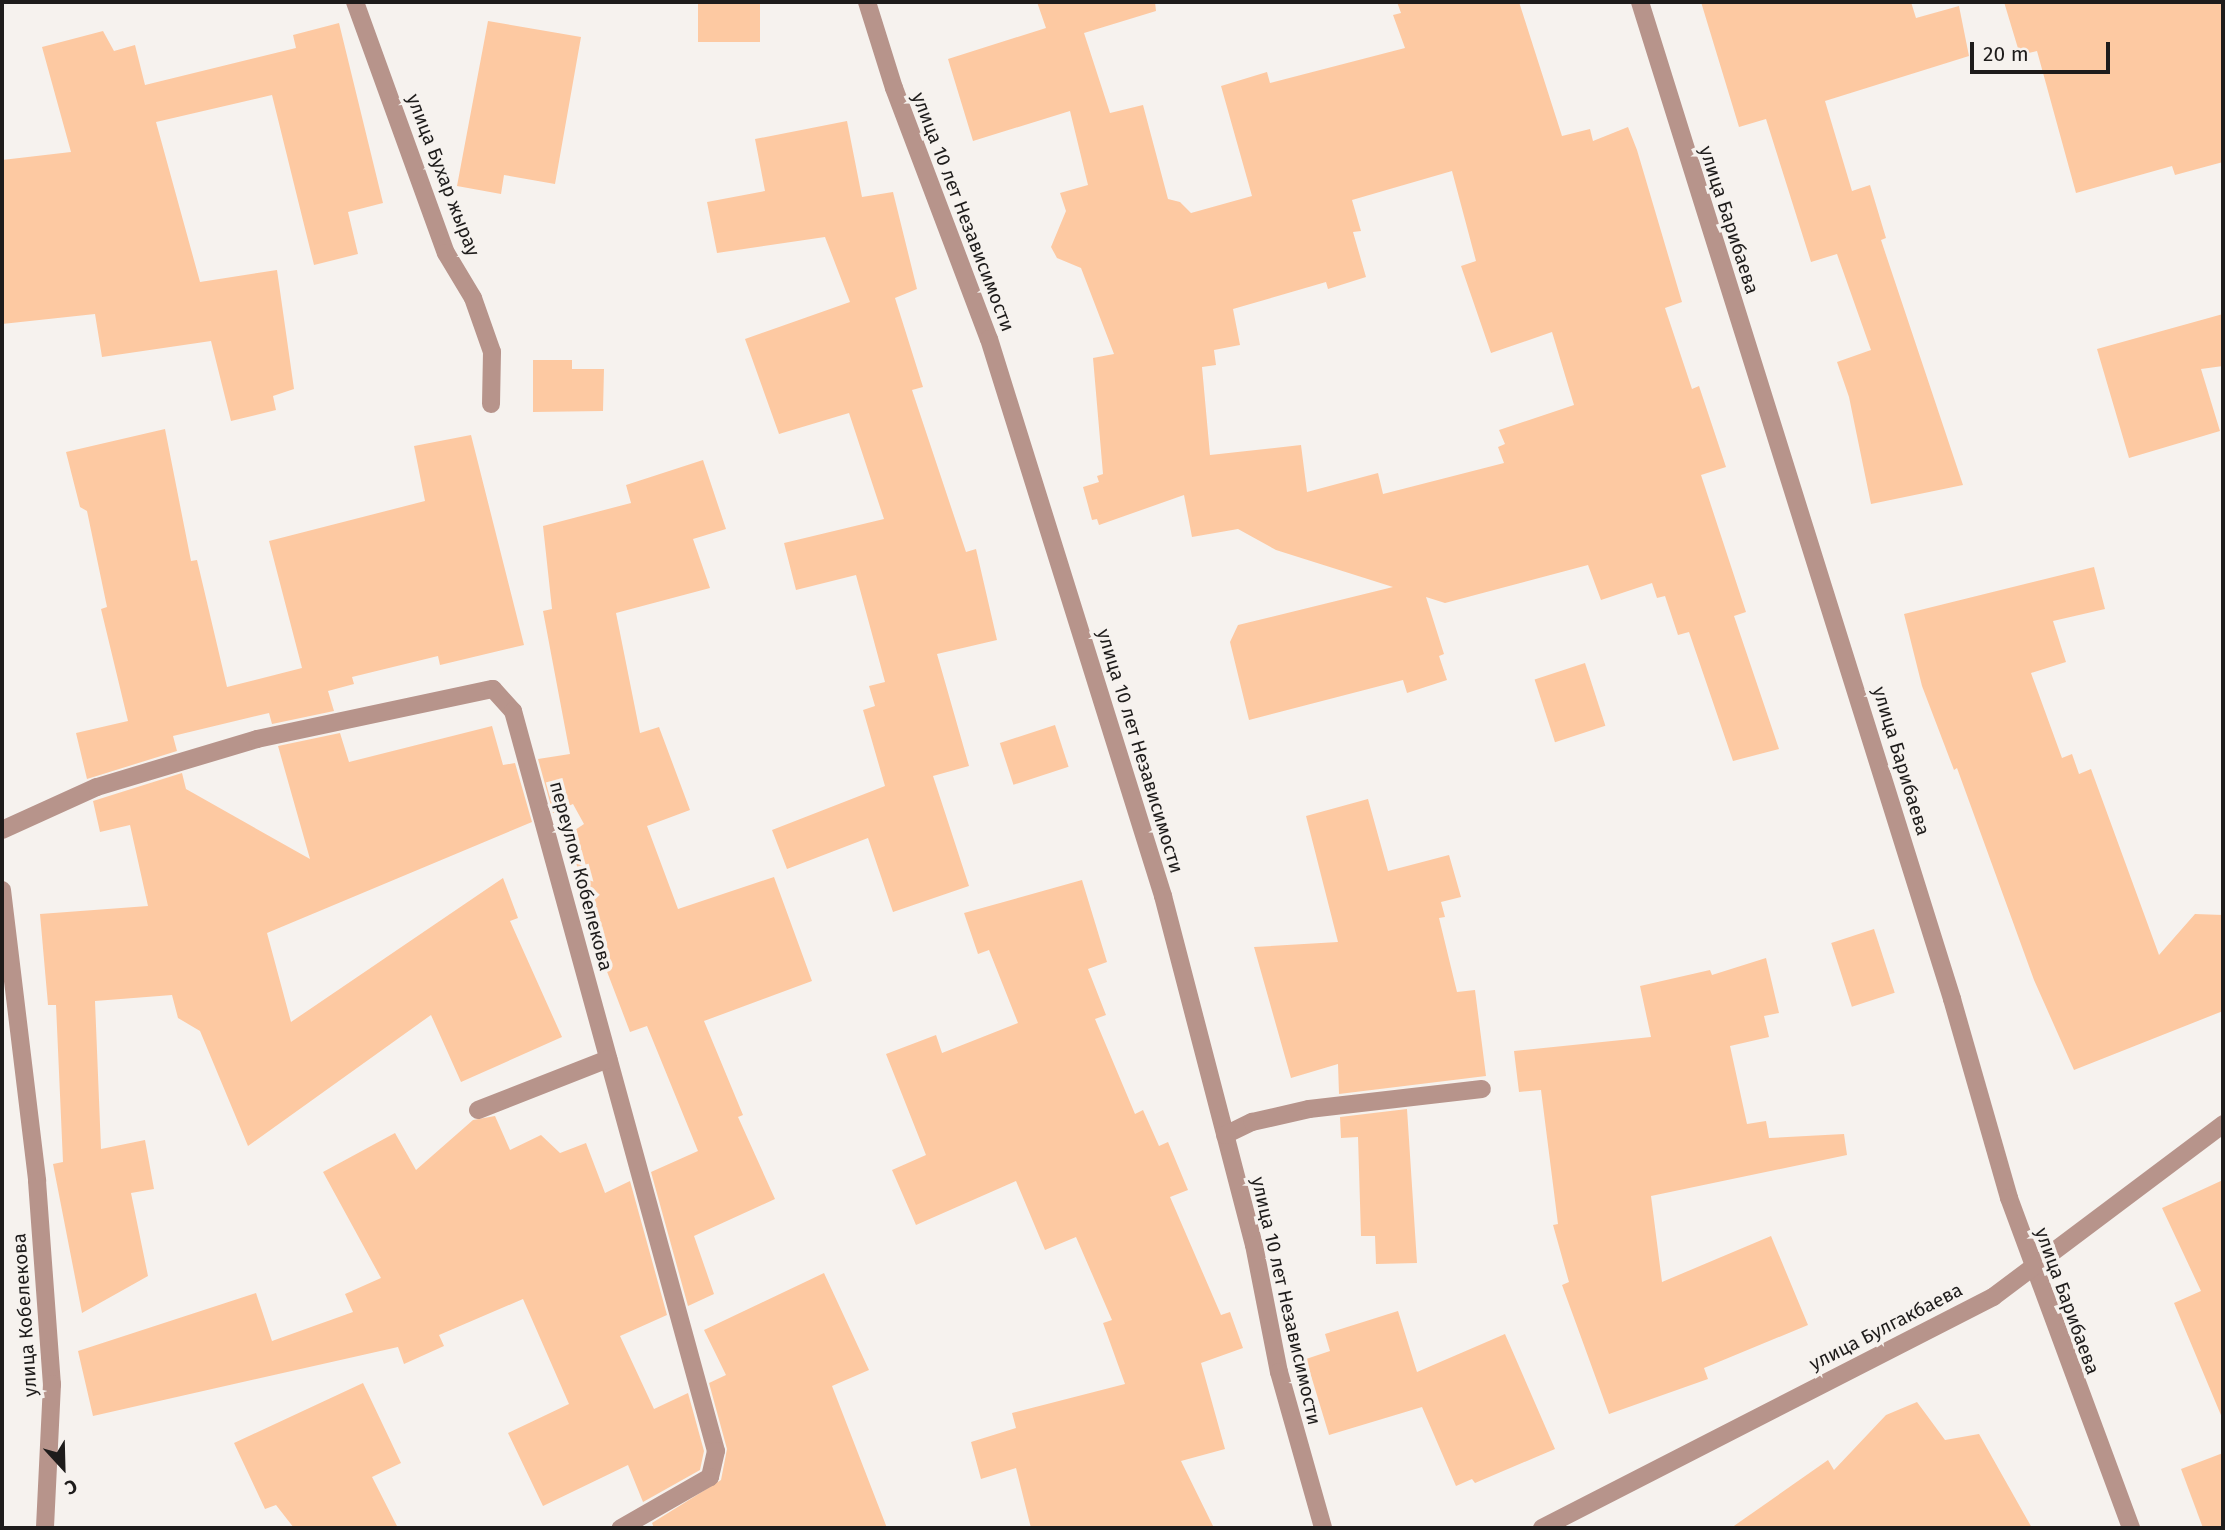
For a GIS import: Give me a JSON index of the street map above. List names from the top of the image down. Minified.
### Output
{"streets":{"street":["улица Бухар жырау","улица 10 лет Независимости","улица Барибаева","переулок Кобелекова","улица Кобелекова","улица Булгакбаева"]},"crossings":[["улица Барибаева","улица Булгакбаева"]],"scale_bar":"20 m","north":"bottom"}
